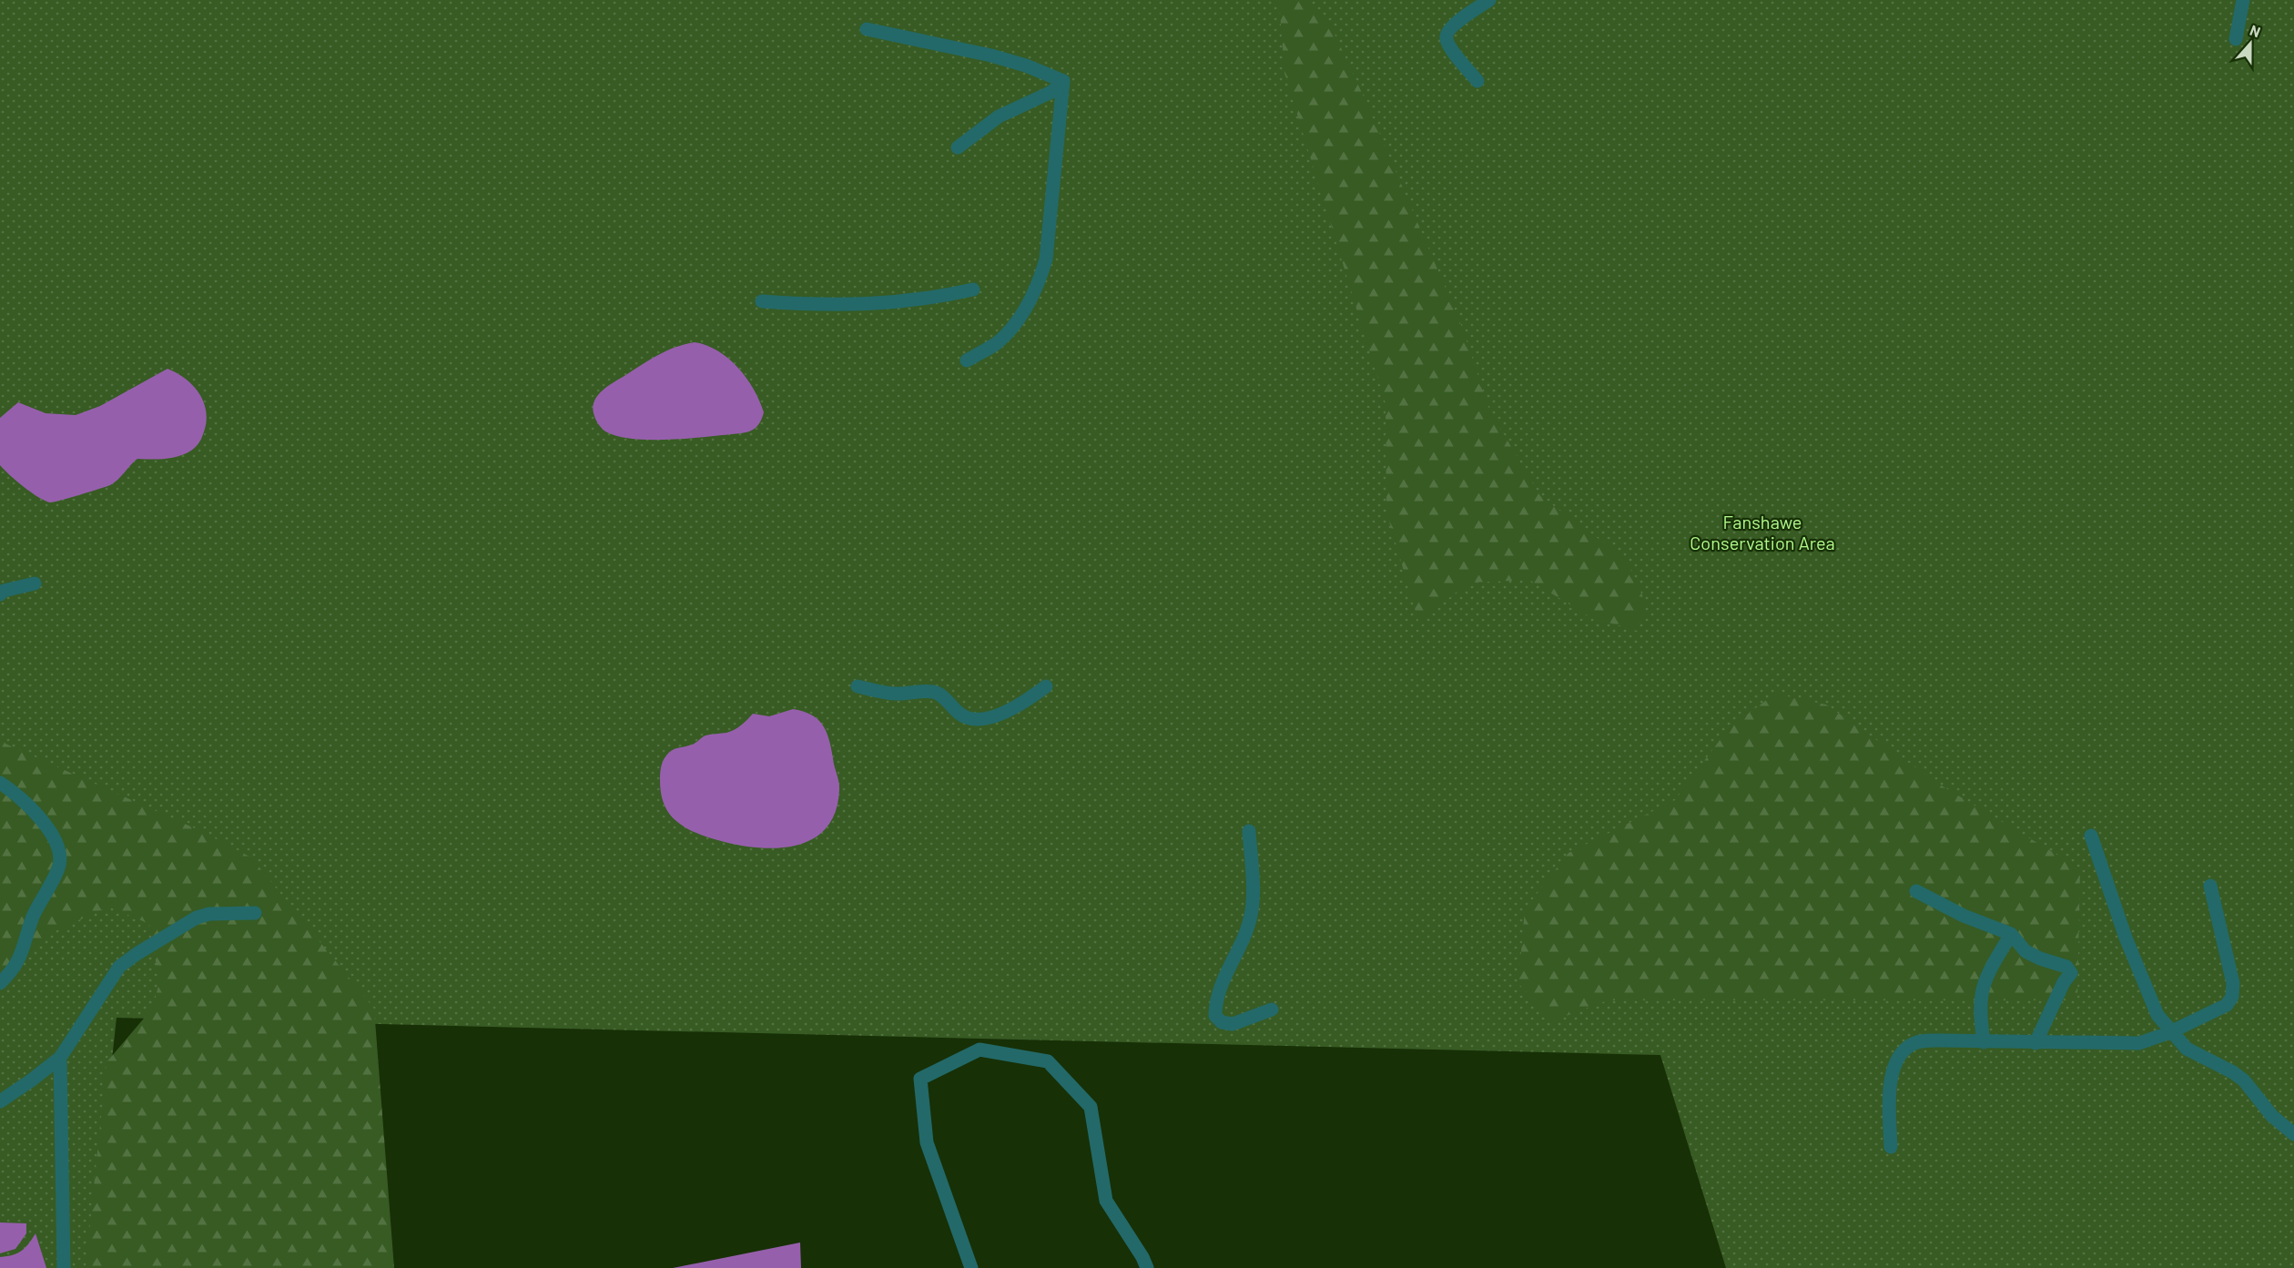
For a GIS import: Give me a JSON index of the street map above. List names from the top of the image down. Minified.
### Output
{"parks":["Fanshawe Conservation Area"],"north":"top"}
